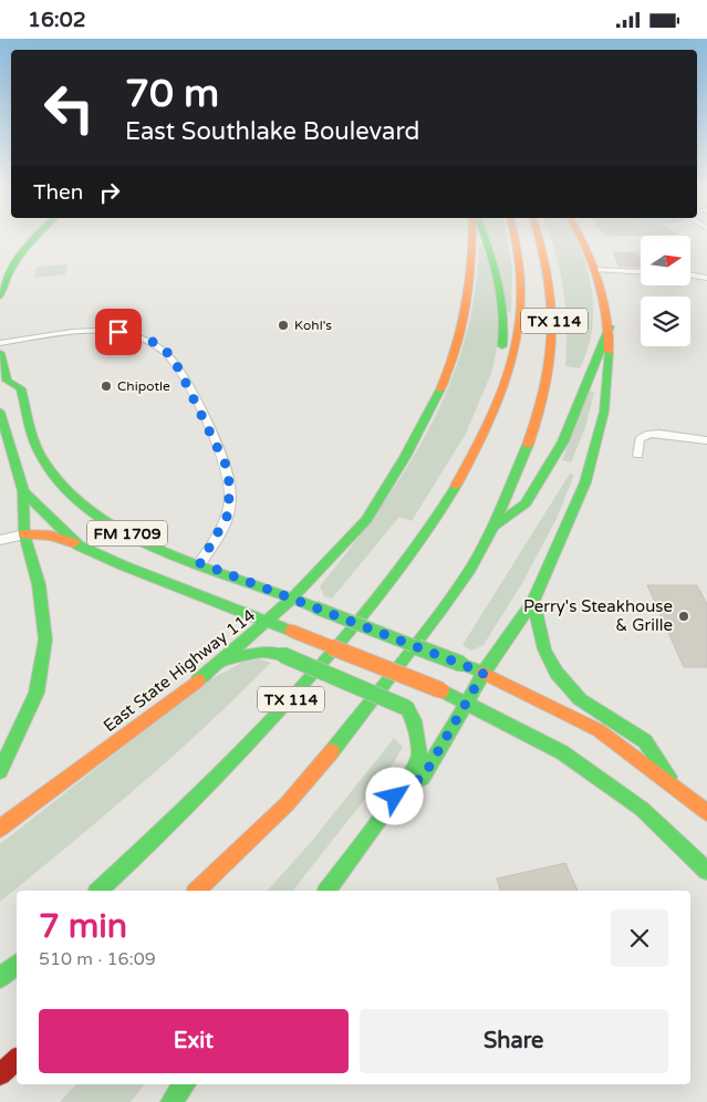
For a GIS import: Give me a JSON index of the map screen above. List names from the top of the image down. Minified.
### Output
{"streets":{"main road":["TX 114","FM 1709","East State Highway 114"]},"crossings":[["FM 1709","East State Highway 114"]],"places":["Kohl's","Chipotle","Perry's Steakhouse & Grille"],"north":"right","page":{"status":"16:02","turn":["70 m","East Southlake Boulevard"],"then":"Then","heading":["7 min","510 m · 16:09"],"buttons":["Exit","Share"]}}
